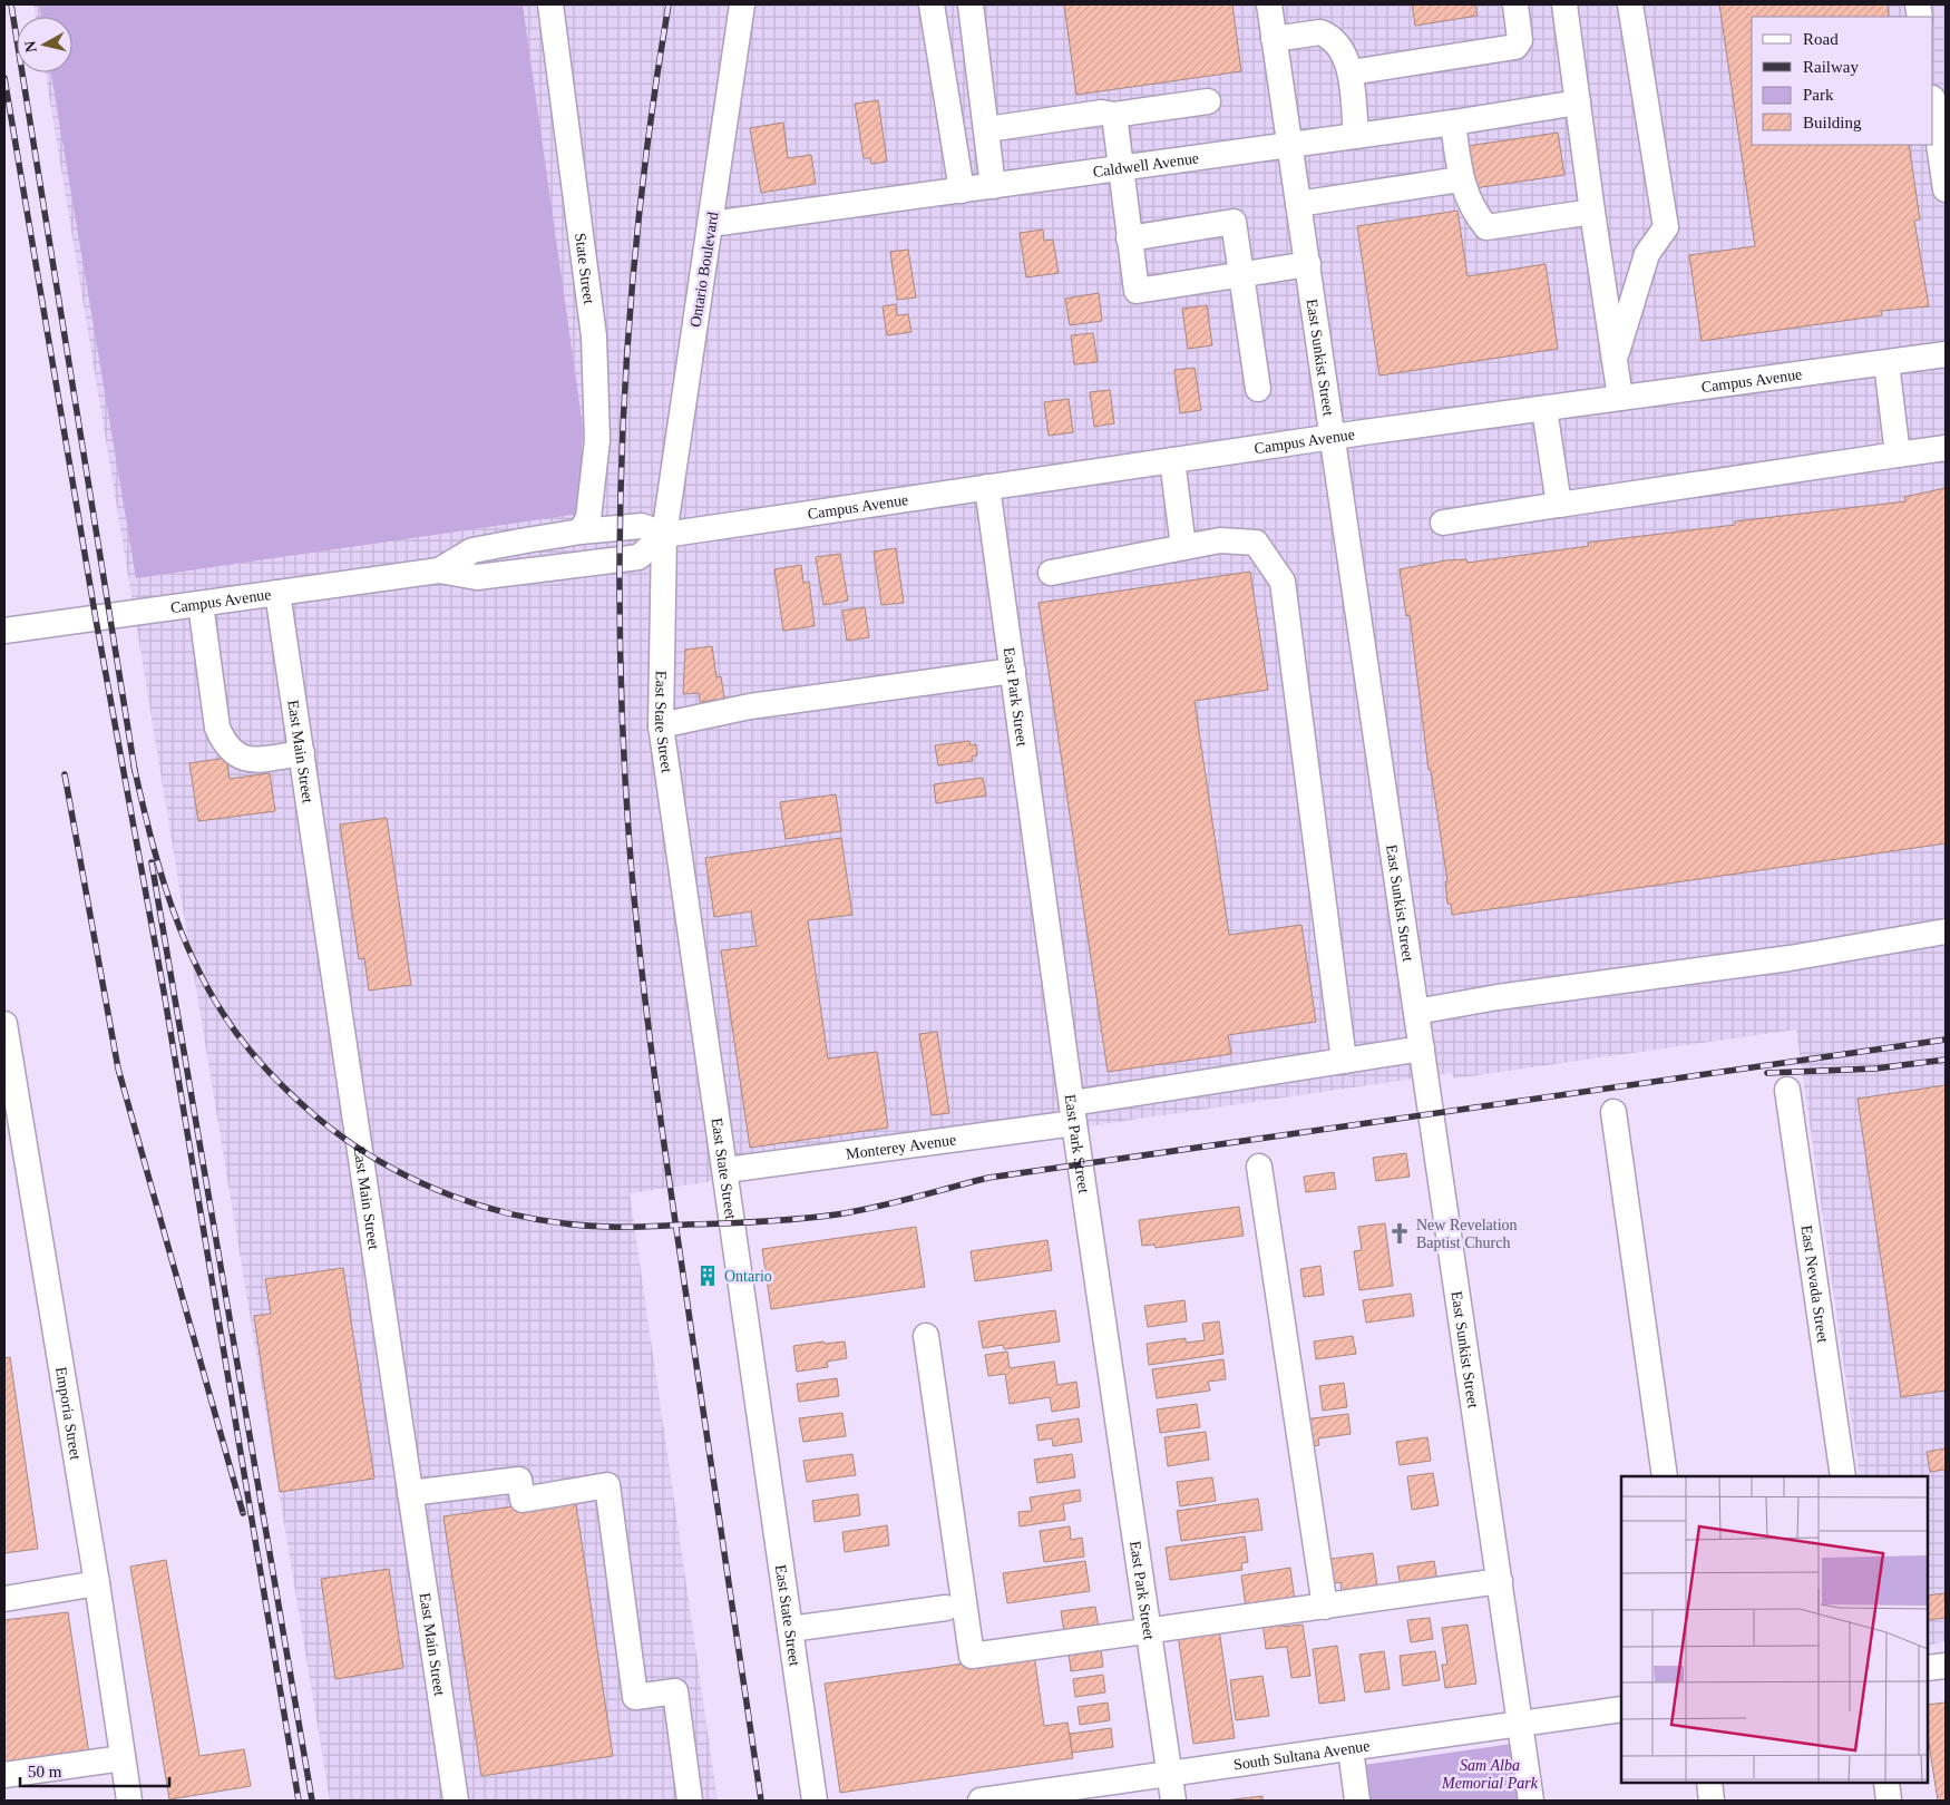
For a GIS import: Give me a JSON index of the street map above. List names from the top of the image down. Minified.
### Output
{"streets":{"street":["Caldwell Avenue","State Street","Ontario Boulevard","East Sunkist Street","Campus Avenue","East Park Street","East State Street","East Main Street","Monterey Avenue","East Nevada Street","Emporia Street","South Sultana Avenue"]},"crossings":[["Caldwell Avenue","Ontario Boulevard"],["Caldwell Avenue","East Sunkist Street"],["State Street","Campus Avenue"],["Ontario Boulevard","Campus Avenue"],["Ontario Boulevard","East State Street"],["East Sunkist Street","Campus Avenue"],["East Sunkist Street","Monterey Avenue"],["East Sunkist Street","South Sultana Avenue"],["Campus Avenue","East Park Street"],["Campus Avenue","East State Street"],["Campus Avenue","East Main Street"],["East Park Street","Monterey Avenue"],["East Park Street","South Sultana Avenue"],["East State Street","Monterey Avenue"]],"parks":["Sam Alba Memorial Park"],"places":{"church":["New Revelation Baptist Church"],"building":["Ontario"]},"legend":["Road","Railway","Park","Building"],"scale_bar":"50 m","north":"left"}
